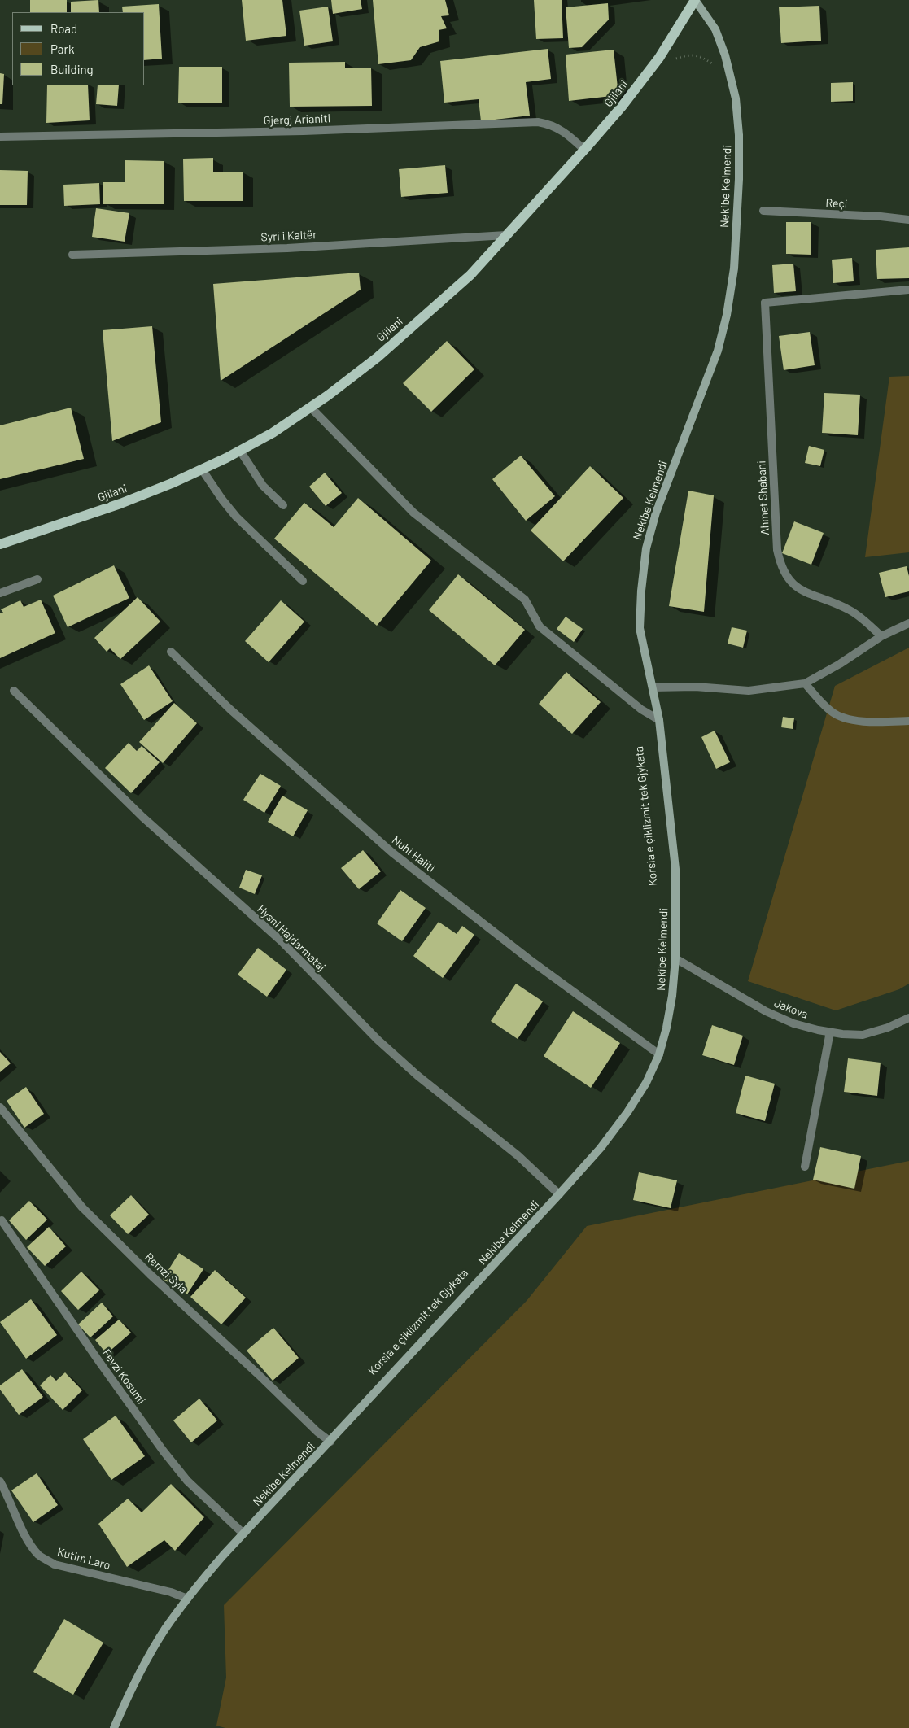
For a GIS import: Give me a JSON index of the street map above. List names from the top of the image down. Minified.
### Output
{"streets":{"main road":["Gjilani"],"street":["Gjergj Arianiti","Nekibe Kelmendi","Reçi","Syri i Kaltër","Ahmet Shabani","Nuhi Haliti","Hysni Hajdarmataj","Jakova","Remzi Syla","Fevzi Kosumi","Kutim Laro"]},"crossings":[["Gjilani","Gjergj Arianiti"],["Gjilani","Nekibe Kelmendi"],["Gjilani","Syri i Kaltër"],["Nekibe Kelmendi","Nuhi Haliti"],["Nekibe Kelmendi","Hysni Hajdarmataj"],["Nekibe Kelmendi","Jakova"],["Nekibe Kelmendi","Remzi Syla"],["Nekibe Kelmendi","Fevzi Kosumi"],["Nekibe Kelmendi","Kutim Laro"]],"legend":["Road","Park","Building"]}
